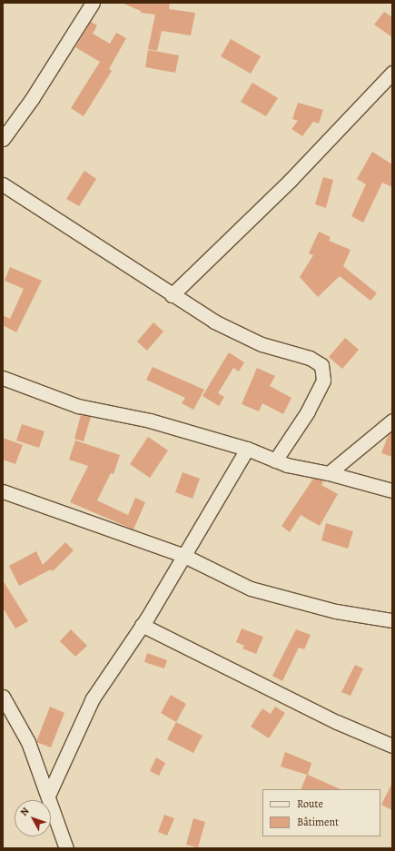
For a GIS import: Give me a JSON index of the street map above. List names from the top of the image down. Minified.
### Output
{"legend":["Route","Bâtiment"],"north":"top left"}
